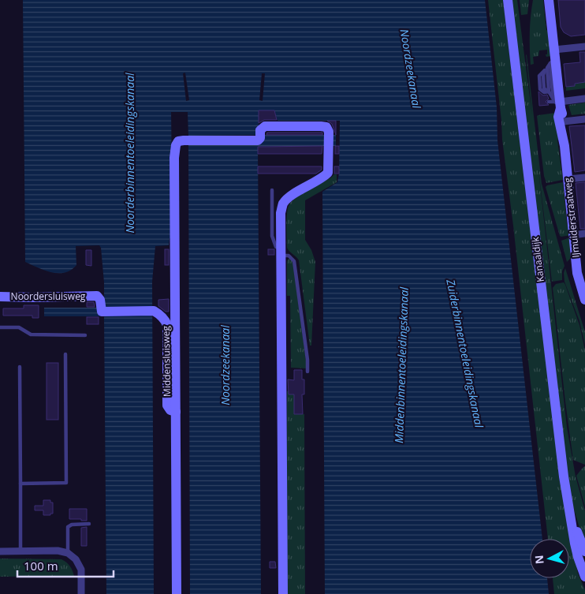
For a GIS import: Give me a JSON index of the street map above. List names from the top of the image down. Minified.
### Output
{"streets":{"street":["IJmuiderstraatweg","Kanaaldijk","Noordersluisweg","Middensluisweg"]},"crossings":[["Noordersluisweg","Middensluisweg"]],"water":["Noordzeekanaal","Noorderbinnentoeleidingskanaal","Zuiderbinnentoeleidingskanaal","Middenbinnentoeleidingskanaal"],"scale_bar":"100 m","north":"left"}
